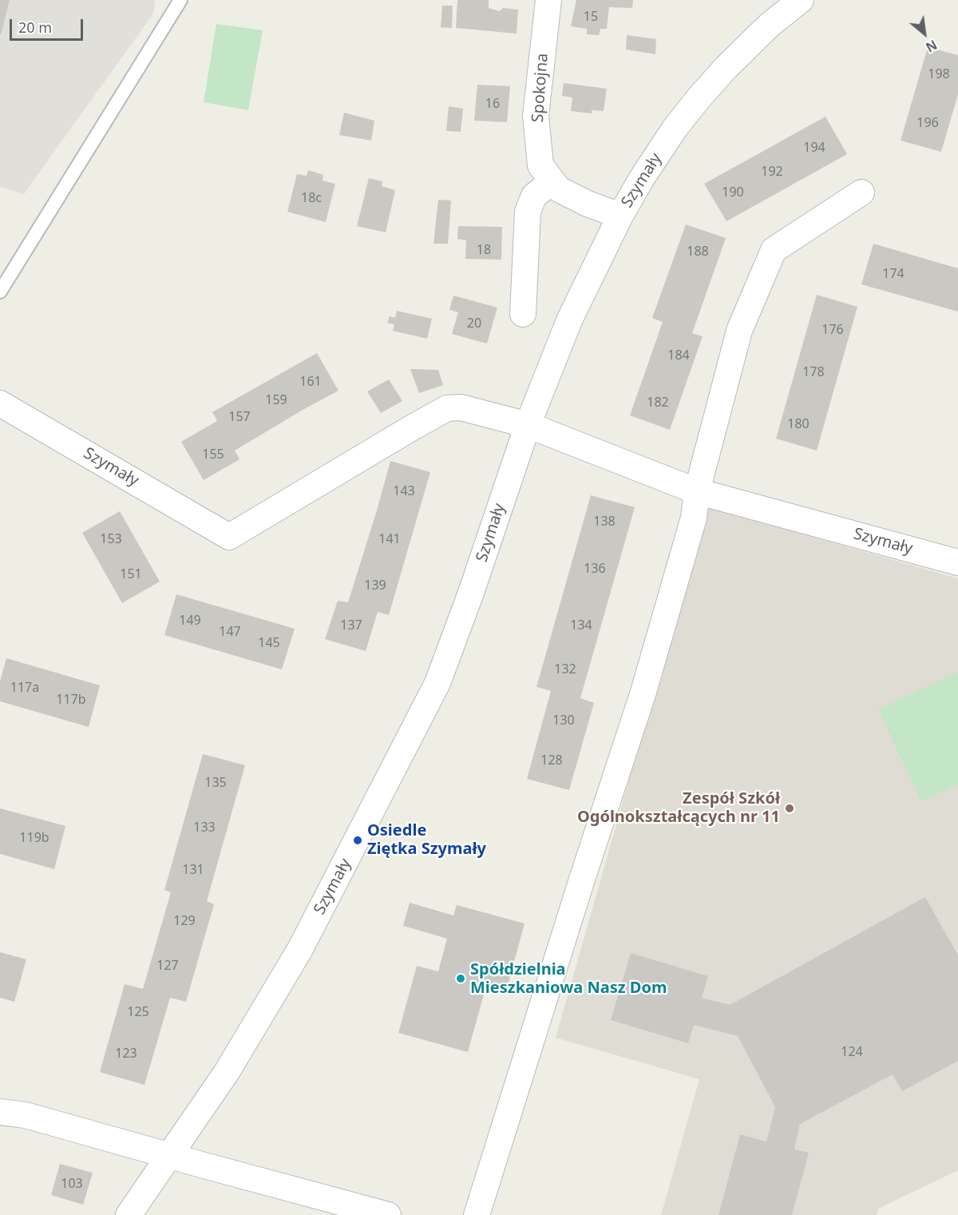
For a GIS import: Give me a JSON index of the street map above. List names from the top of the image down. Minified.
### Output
{"streets":{"street":["Spokojna","Szymały"]},"crossings":[["Spokojna","Szymały"]],"places":["Zespół Szkół Ogólnokształcących nr 11","Osiedle Ziętka Szymały","Spółdzielnia Mieszkaniowa Nasz Dom"],"house_numbers":["15","198","16","196","194","192","190","18c","18","188","174","20","176","184","178","161","159","182","157","180","155","143","138","153","141","136","151","139","149","137","134","147","145","132","117a","117b","130","128","135","133","119b","131","129","127","125","124","123","103"],"scale_bar":"20 m","north":"bottom right"}
